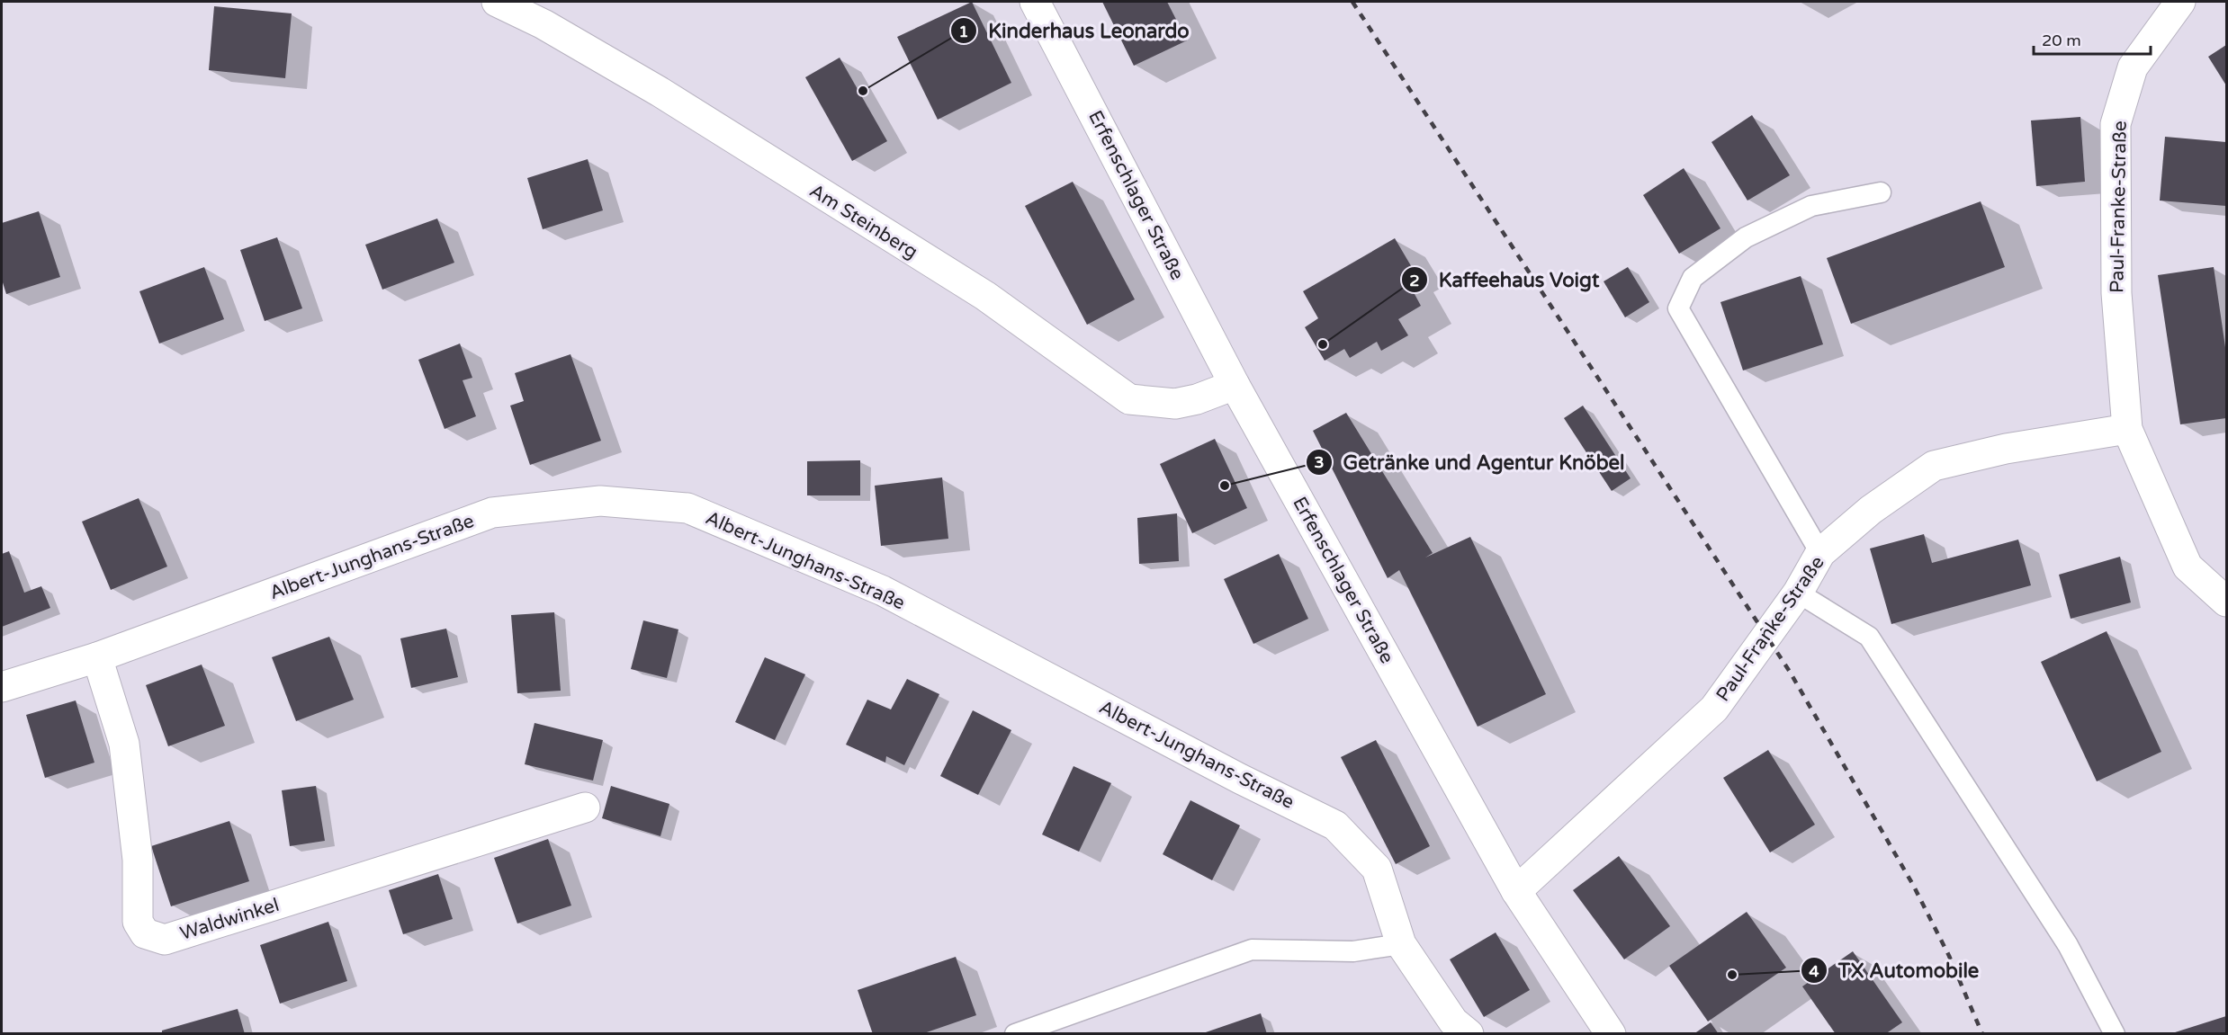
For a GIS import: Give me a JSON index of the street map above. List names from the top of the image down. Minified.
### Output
{"streets":{"street":["Erfenschlager Straße","Paul-Franke-Straße","Am Steinberg","Albert-Junghans-Straße","Waldwinkel"]},"crossings":[["Erfenschlager Straße","Paul-Franke-Straße"],["Erfenschlager Straße","Am Steinberg"],["Albert-Junghans-Straße","Waldwinkel"]],"places":["Kinderhaus Leonardo","Kaffeehaus Voigt","Getränke und Agentur Knöbel","TX Automobile"],"scale_bar":"20 m"}
